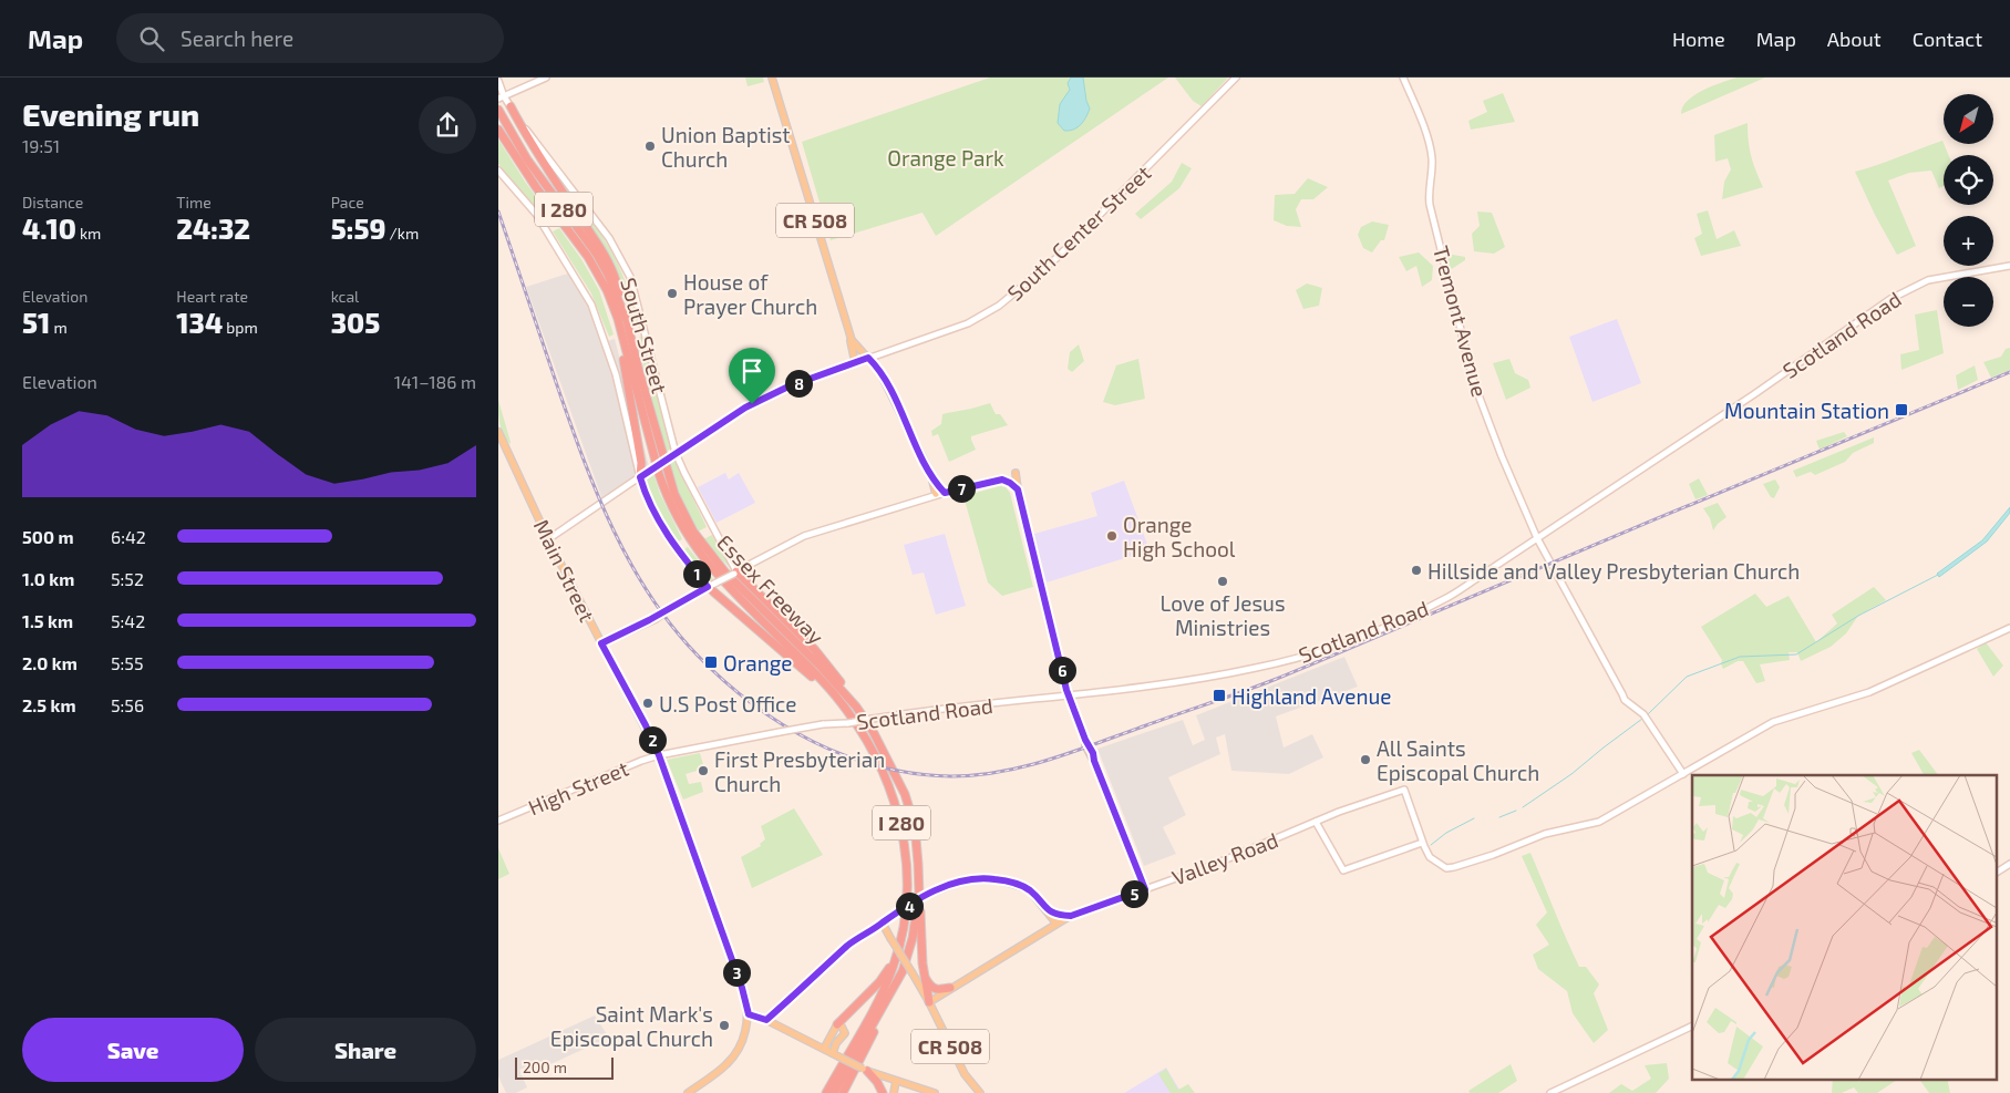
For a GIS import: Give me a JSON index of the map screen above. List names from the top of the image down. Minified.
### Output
{"streets":{"highway":["I 280","Essex Freeway"],"main road":["CR 508","South Center Street","Tremont Avenue","Scotland Road","South Street","Main Street","High Street","Valley Road"]},"crossings":[["CR 508","South Center Street"],["CR 508","Valley Road"],["South Center Street","South Street"],["South Center Street","Main Street"],["Tremont Avenue","Scotland Road"],["Scotland Road","Main Street"],["Scotland Road","High Street"],["Main Street","High Street"]],"parks":["Orange Park"],"places":{"other":["Union Baptist Church","House of Prayer Church","Orange High School","Hillside and Valley Presbyterian Church","Love of Jesus Ministries","U.S Post Office","All Saints Episcopal Church","First Presbyterian Church","Saint Mark's Episcopal Church"],"transit":["Mountain Station","Orange","Highland Avenue"]},"scale_bar":"200 m","north":"bottom left","page":{"header":"Map","search":"Search here","nav":["Home","Map","About","Contact"],"heading":["Evening run","19:51"],"map_buttons":["+","−"],"stats":[["Distance","4.10 km"],["Time","24:32"],["Pace","5:59 /km"],["Elevation","51 m"],["Heart rate","134 bpm"],["kcal","305"]],"chart":["Elevation","141–186 m"],"pins":["8","7","1","6","2","5","4","3"],"list":[{"name":"500 m","note":"6:42"},{"name":"1.0 km","note":"5:52"},{"name":"1.5 km","note":"5:42"},{"name":"2.0 km","note":"5:55"},{"name":"2.5 km","note":"5:56"}],"buttons":["Save","Share"],"scale":"200 m"}}
